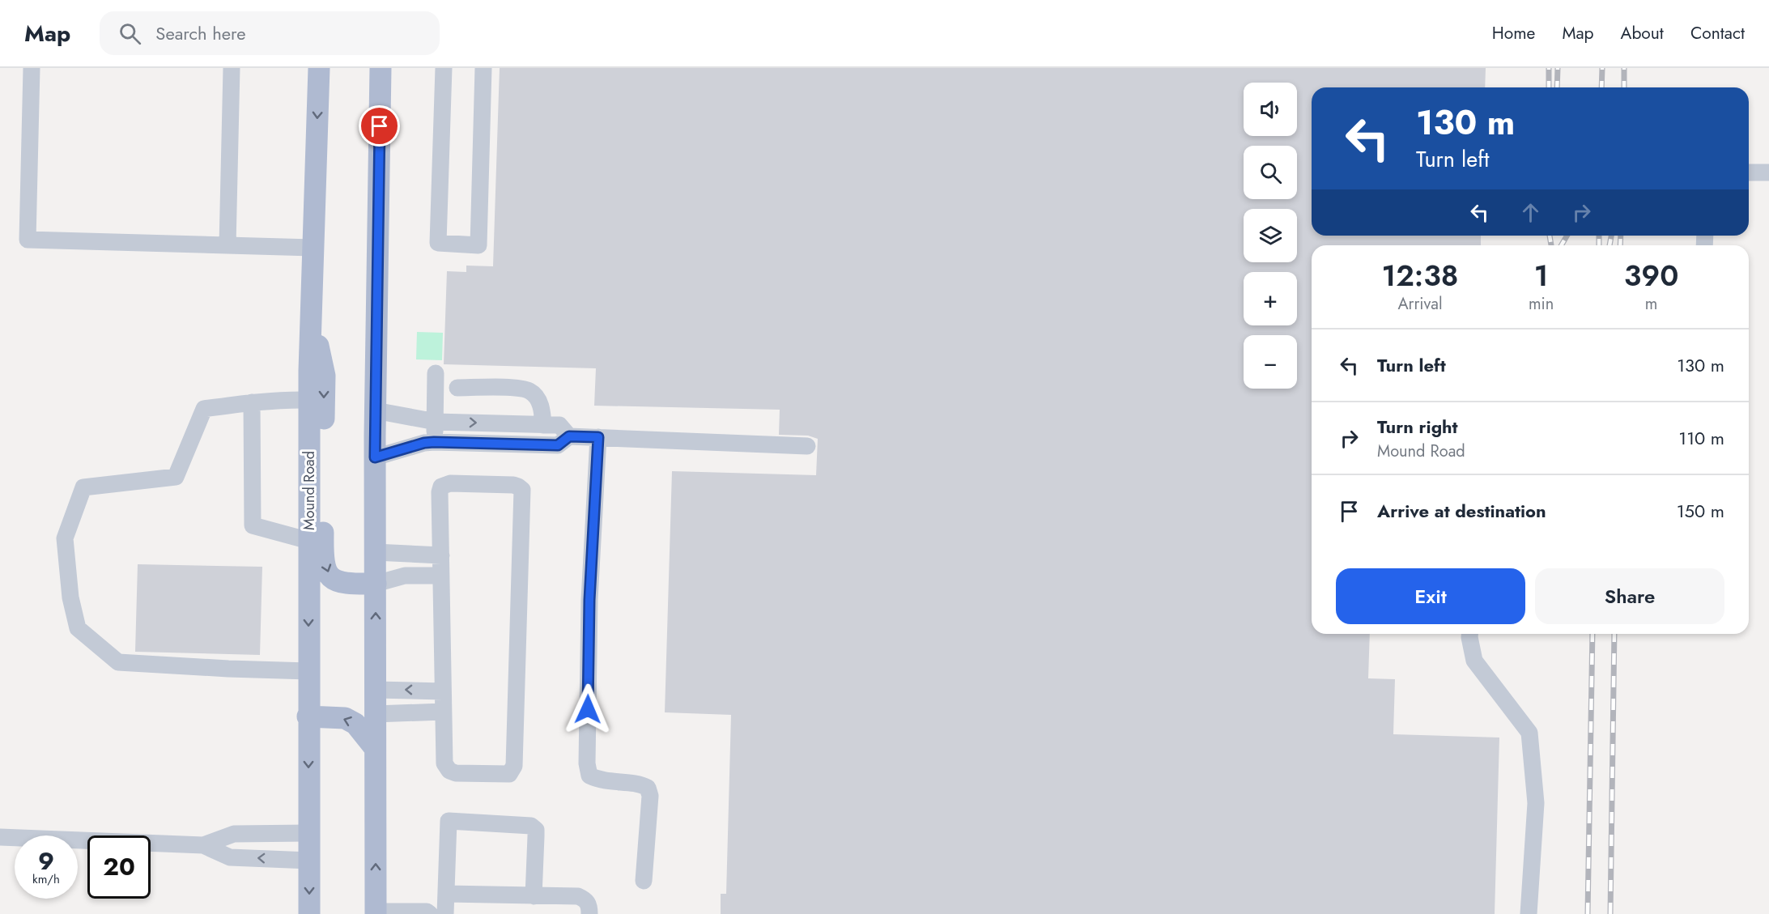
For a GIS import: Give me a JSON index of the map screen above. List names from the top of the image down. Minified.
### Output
{"streets":{"main road":["Mound Road"]},"page":{"header":"Map","search":"Search here","nav":["Home","Map","About","Contact"],"map_buttons":["+","−"],"turn":["130 m","Turn left"],"eta":["12:38","Arrival","1","min","390","m"],"list":[{"name":"Turn left","value":"130 m"},{"name":"Turn right","note":"Mound Road","value":"110 m"},{"name":"Arrive at destination","value":"150 m"}],"buttons":["Exit","Share"],"speed":"9 km/h","limit":"20"}}
